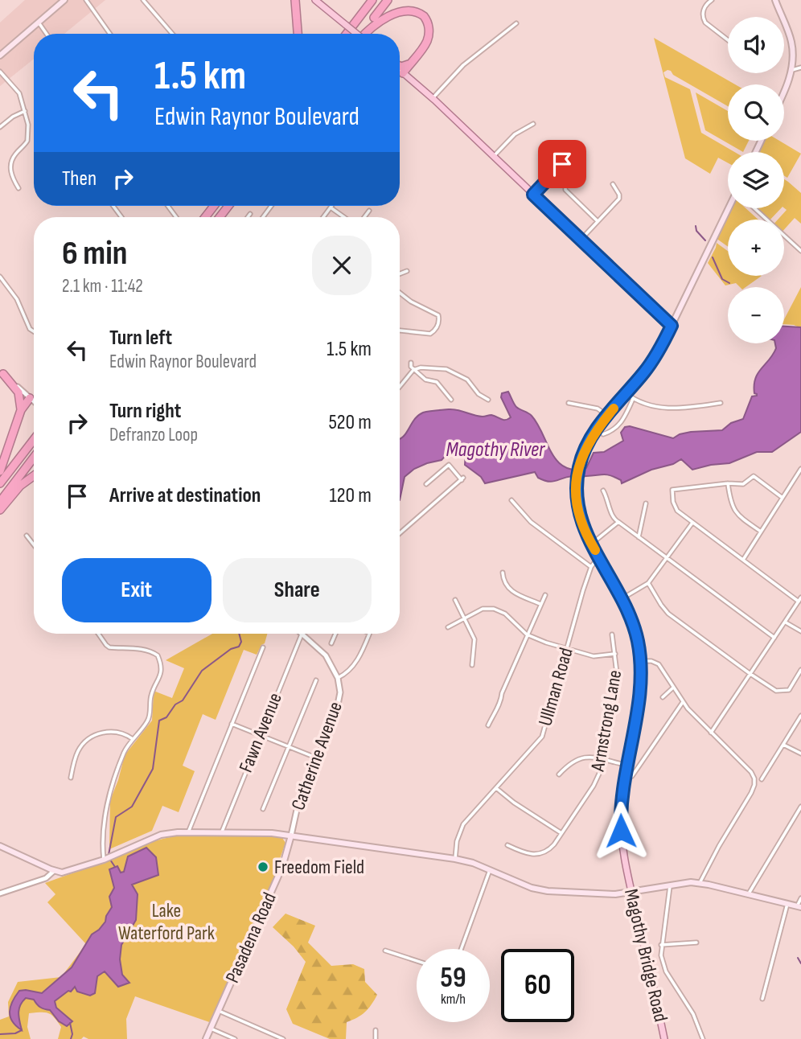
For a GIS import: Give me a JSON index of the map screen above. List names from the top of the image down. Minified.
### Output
{"streets":{"main road":["Pasadena Road","Magothy Bridge Road"],"street":["Ullman Road","Armstrong Lane","Fawn Avenue","Catherine Avenue"]},"crossings":[["Ullman Road","Magothy Bridge Road"],["Fawn Avenue","Catherine Avenue"],["Catherine Avenue","Pasadena Road"]],"water":["Magothy River"],"parks":["Lake Waterford Park"],"places":["Freedom Field"],"page":{"map_buttons":["+","−"],"turn":["1.5 km","Edwin Raynor Boulevard"],"then":"Then","heading":["6 min","2.1 km · 11:42"],"list":[{"name":"Turn left","note":"Edwin Raynor Boulevard","value":"1.5 km"},{"name":"Turn right","note":"Defranzo Loop","value":"520 m"},{"name":"Arrive at destination","value":"120 m"}],"buttons":["Exit","Share"],"speed":"59 km/h","limit":"60"}}
